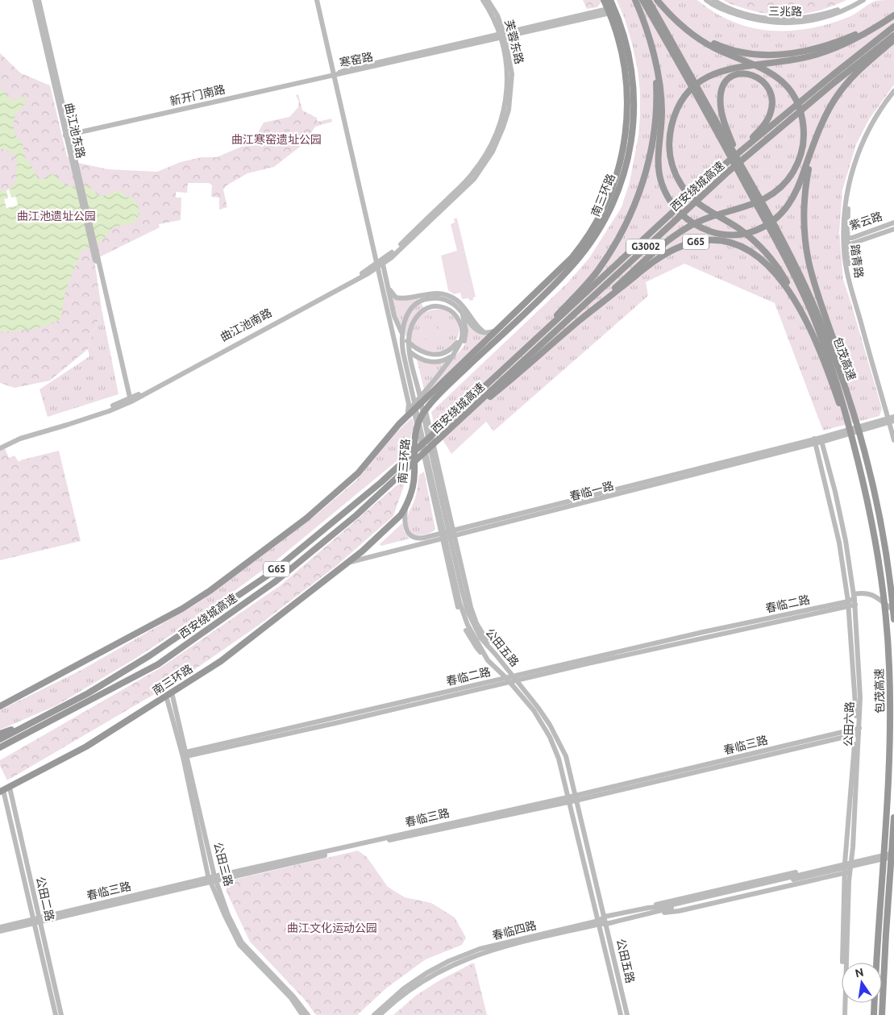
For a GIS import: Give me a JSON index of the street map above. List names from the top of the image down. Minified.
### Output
{"streets":{"highway":["西安绕城高速","南三环路","G65","G3002","包茂高速"],"street":["三兆路","芙蓉东路","寒窑路","新开门南路","曲江池东路","紫云路","踏青路","曲江池南路","春临一路","春临二路","公田五路","公田六路","春临三路","公田三路","公田二路","春临四路"]},"crossings":[["芙蓉东路","寒窑路"],["芙蓉东路","曲江池南路"],["寒窑路","新开门南路"],["寒窑路","南三环路"],["新开门南路","曲江池东路"],["曲江池东路","曲江池南路"],["西安绕城高速","G65"],["南三环路","春临一路"],["南三环路","公田三路"],["南三环路","公田二路"],["紫云路","踏青路"],["G65","包茂高速"],["踏青路","春临一路"],["春临一路","公田六路"],["春临二路","公田五路"],["春临二路","公田六路"],["春临二路","公田三路"],["公田五路","春临三路"],["公田五路","春临四路"],["公田六路","春临三路"],["春临三路","公田三路"],["春临三路","公田二路"]],"parks":["曲江寒窑遗址公园","曲江池遗址公园","曲江文化运动公园"],"north":"top"}
